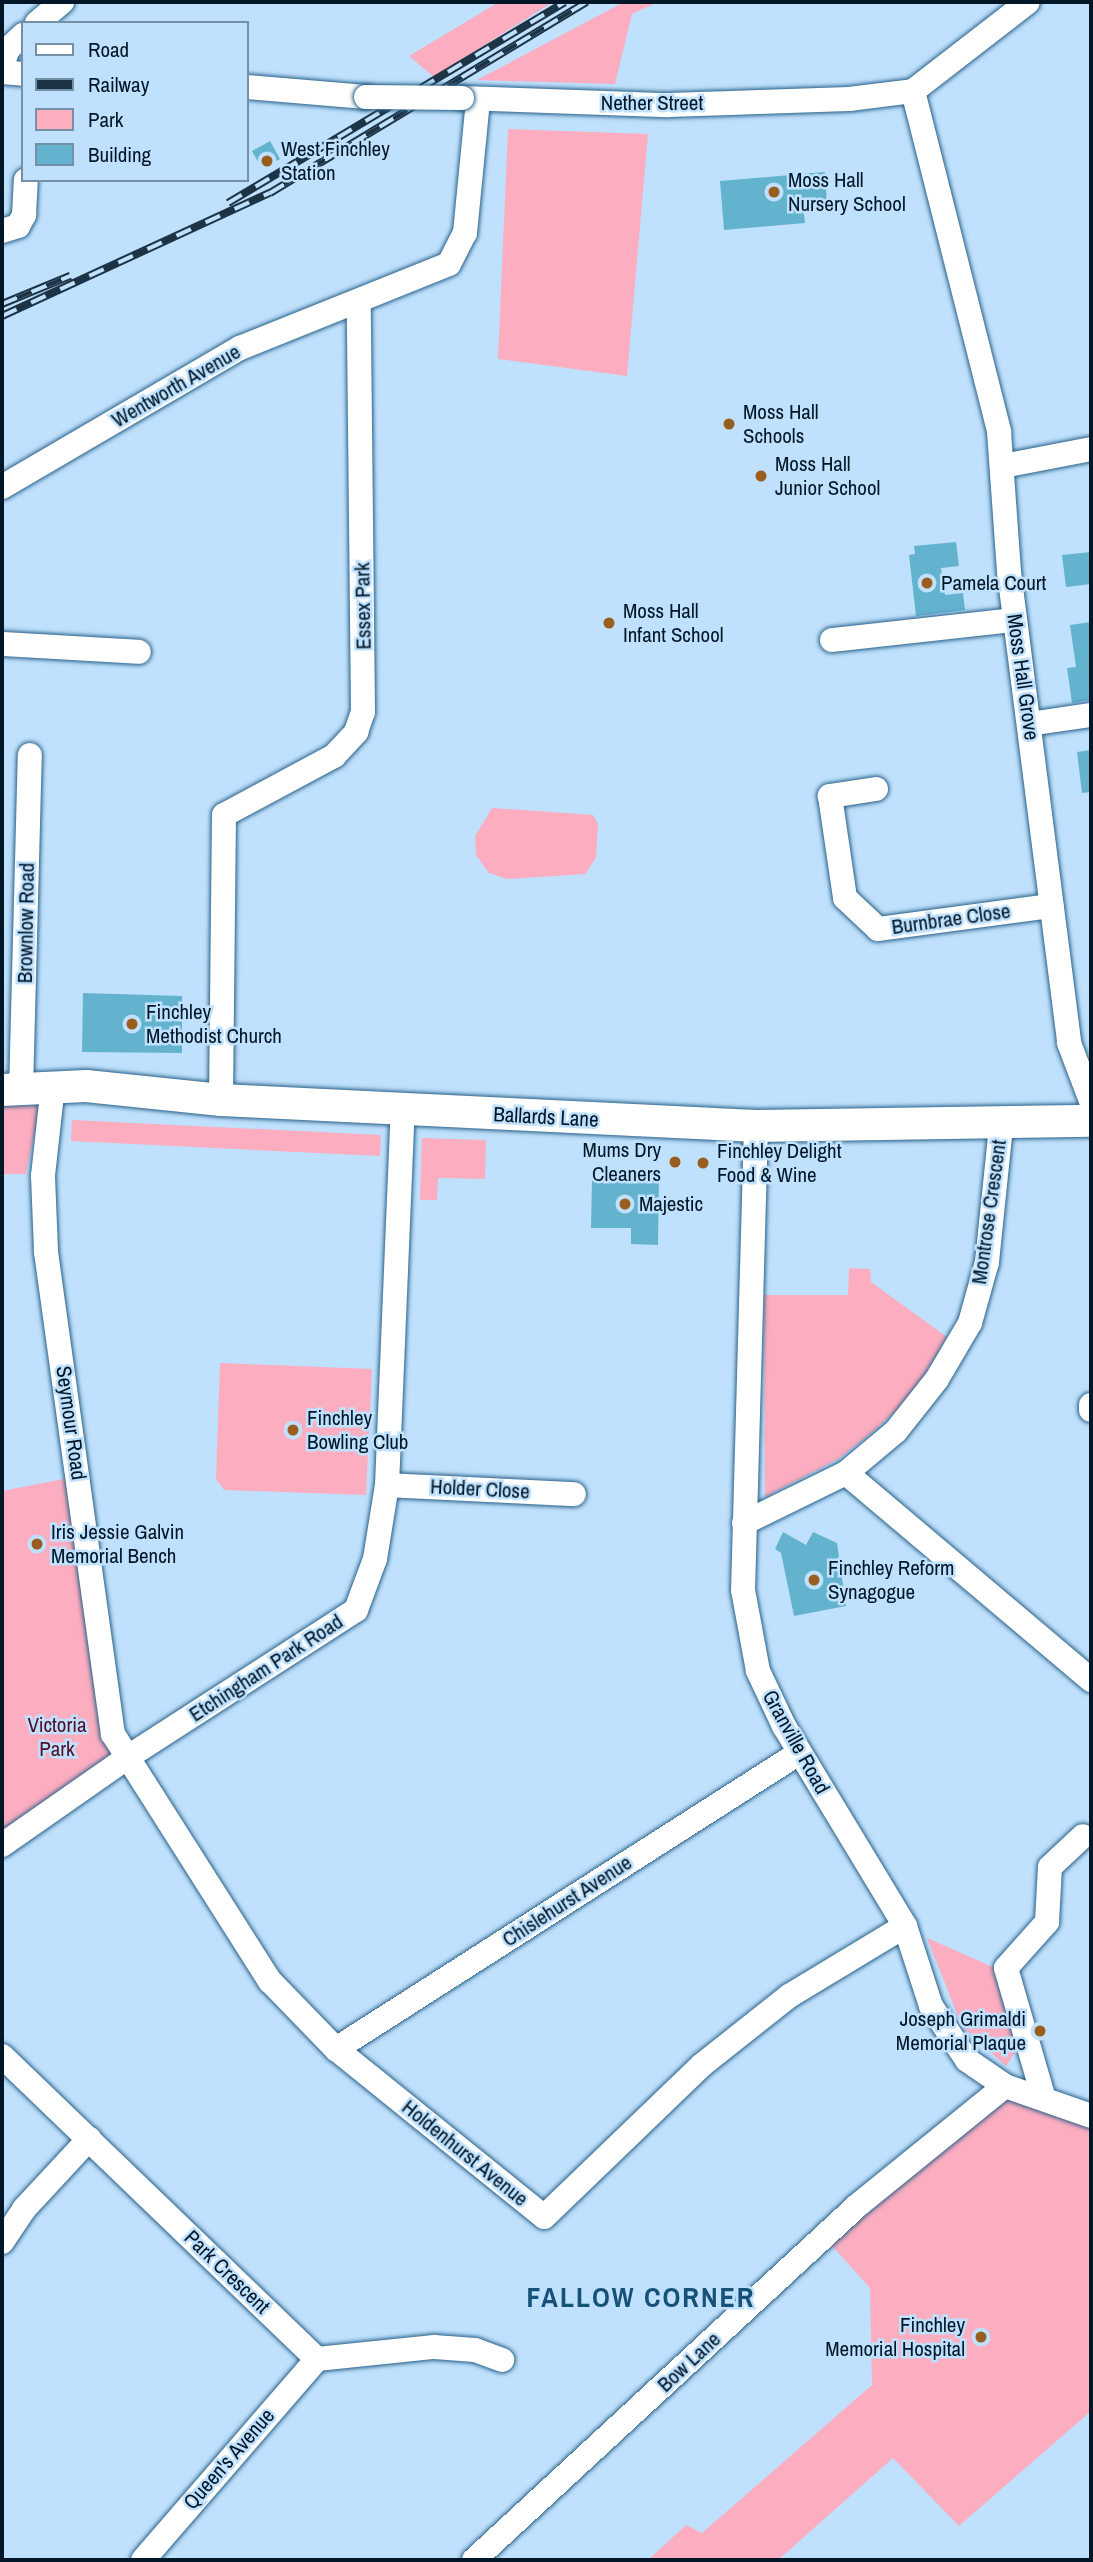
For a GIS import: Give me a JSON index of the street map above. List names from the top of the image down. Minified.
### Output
{"streets":{"main road":["Ballards Lane"],"street":["Nether Street","Wentworth Avenue","Essex Park","Moss Hall Grove","Burnbrae Close","Brownlow Road","Montrose Crescent","Seymour Road","Holder Close","Etchingham Park Road","Granville Road","Chislehurst Avenue","Holdenhurst Avenue","Park Crescent","Bow Lane","Queen's Avenue"]},"crossings":[["Nether Street","Moss Hall Grove"],["Wentworth Avenue","Essex Park"],["Essex Park","Ballards Lane"],["Moss Hall Grove","Burnbrae Close"],["Brownlow Road","Ballards Lane"],["Ballards Lane","Montrose Crescent"],["Ballards Lane","Seymour Road"],["Ballards Lane","Etchingham Park Road"],["Ballards Lane","Granville Road"],["Montrose Crescent","Granville Road"],["Seymour Road","Etchingham Park Road"],["Seymour Road","Holdenhurst Avenue"],["Holder Close","Etchingham Park Road"],["Etchingham Park Road","Holdenhurst Avenue"],["Granville Road","Chislehurst Avenue"],["Granville Road","Holdenhurst Avenue"],["Granville Road","Bow Lane"],["Chislehurst Avenue","Holdenhurst Avenue"],["Park Crescent","Queen's Avenue"]],"districts":["FALLOW CORNER"],"parks":["Victoria Park"],"places":["West Finchley Station","Moss Hall Nursery School","Moss Hall Schools","Moss Hall Junior School","Pamela Court","Moss Hall Infant School","Finchley Methodist Church","Mums Dry Cleaners","Finchley Delight Food & Wine","Majestic","Finchley Bowling Club","Iris Jessie Galvin Memorial Bench","Finchley Reform Synagogue","Joseph Grimaldi Memorial Plaque","Finchley Memorial Hospital"],"legend":["Road","Railway","Park","Building"]}
